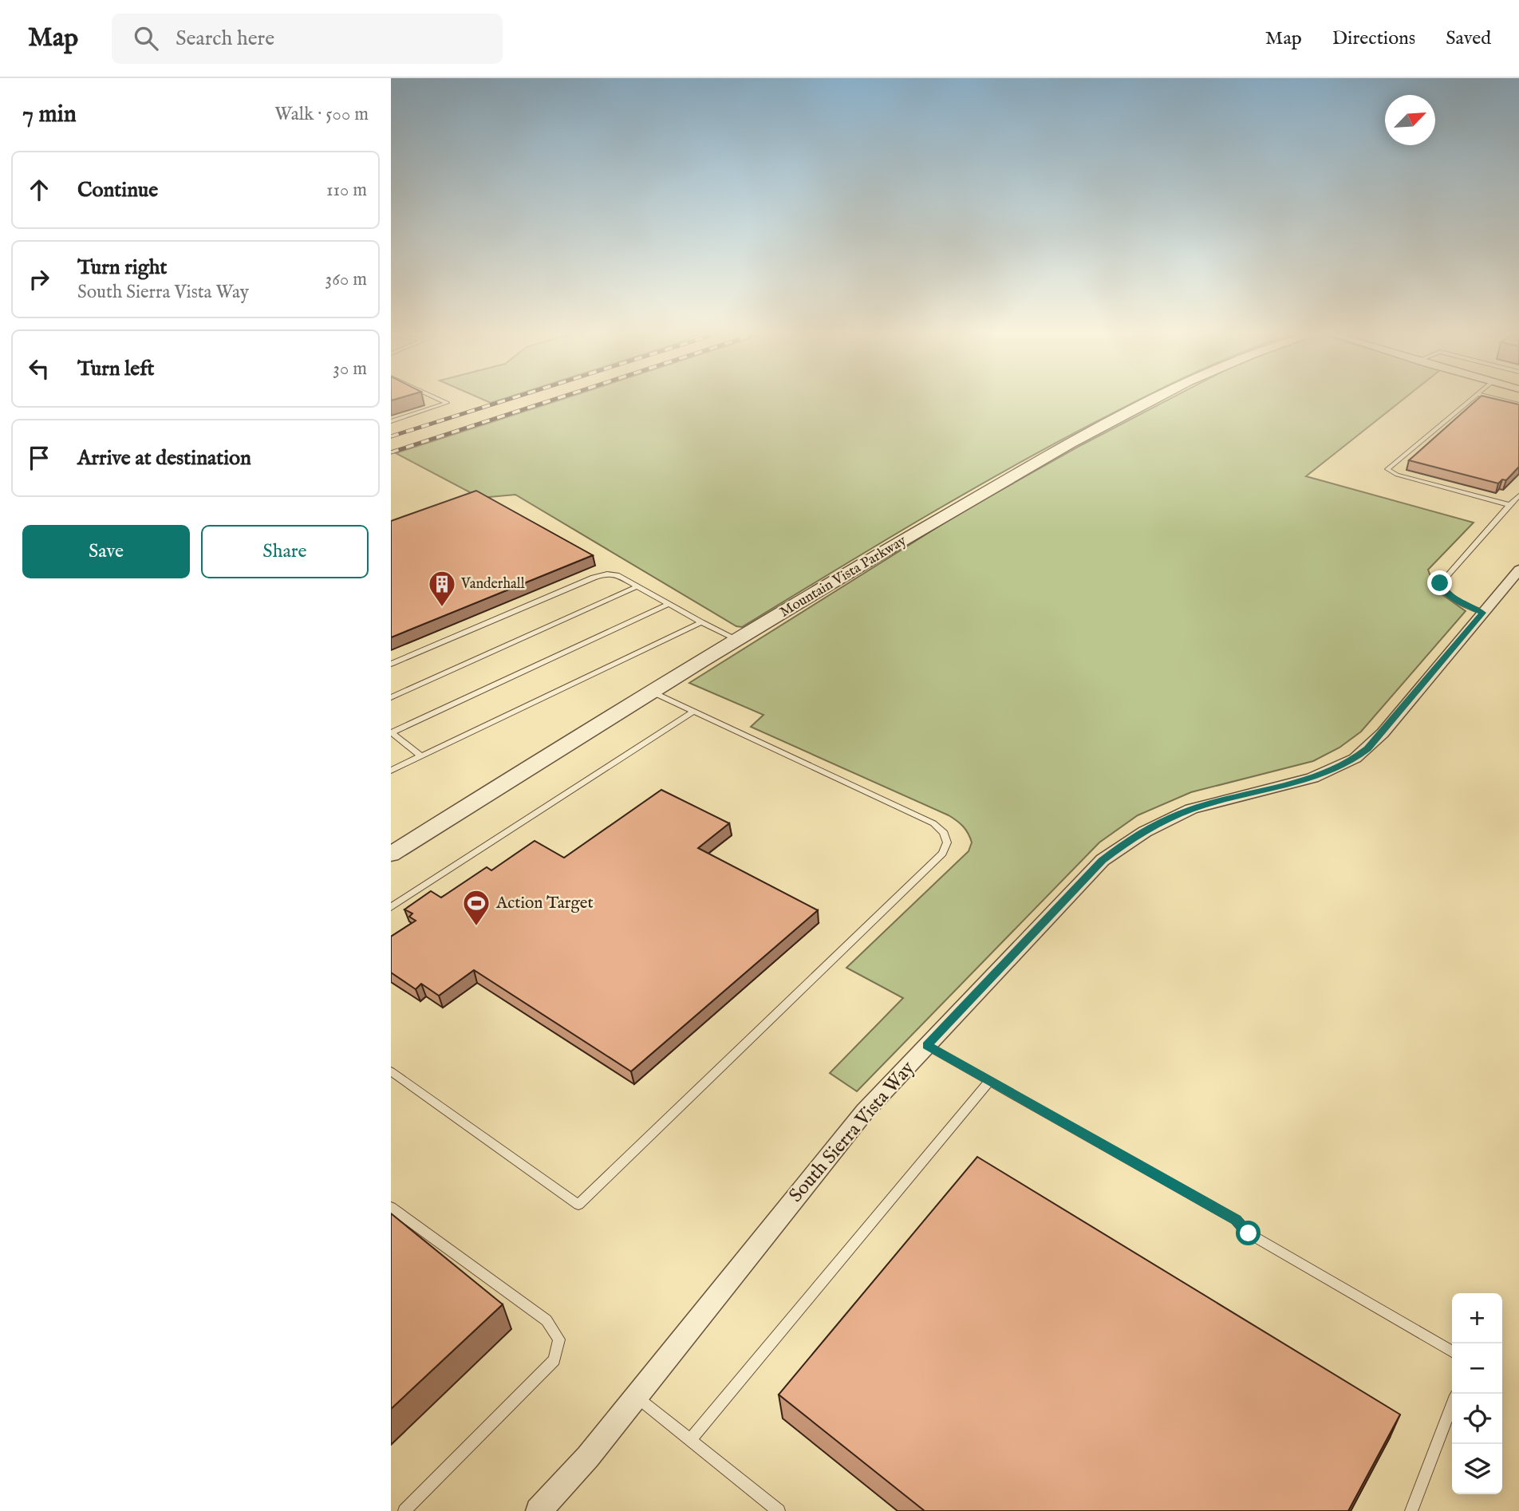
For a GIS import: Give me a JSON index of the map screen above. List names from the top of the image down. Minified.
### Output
{"streets":{"street":["Mountain Vista Parkway","South Sierra Vista Way"]},"places":{"building":["Vanderhall"],"sports":["Action Target"]},"north":"top right","page":{"header":"Map","search":"Search here","nav":["Map","Directions","Saved"],"heading":["7 min","Walk · 500 m"],"list":[["Continue","110 m"],["Turn right","South Sierra Vista Way","360 m"],["Turn left","30 m"],"Arrive at destination"],"buttons":["Save","Share"],"map_buttons":["+","−"]}}
